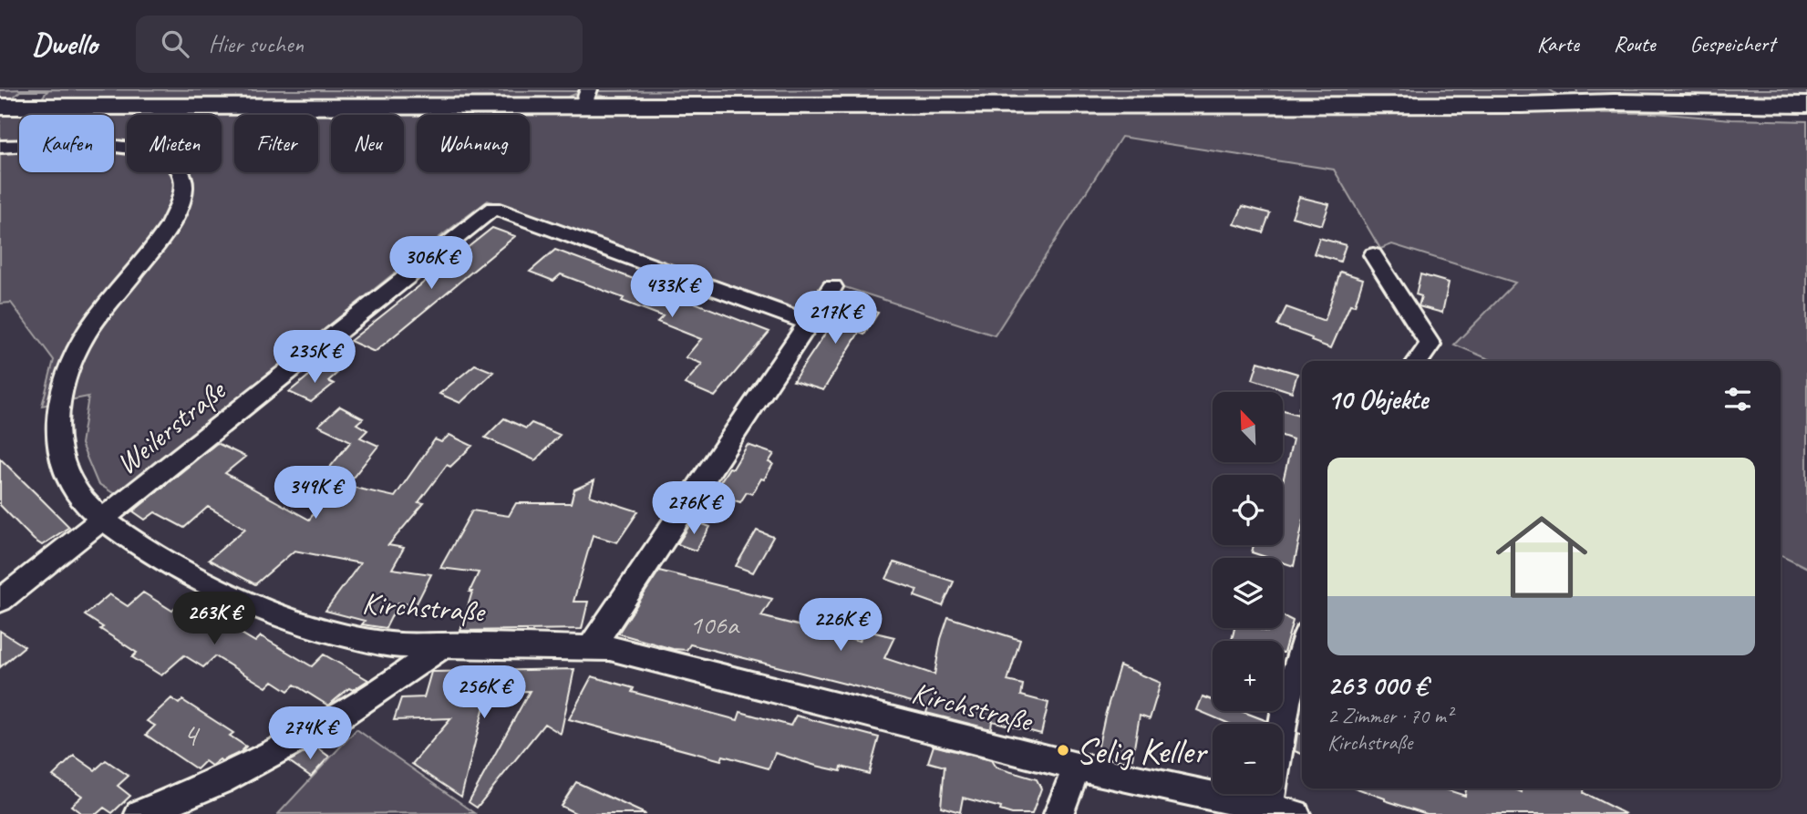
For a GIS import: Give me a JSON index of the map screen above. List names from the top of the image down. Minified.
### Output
{"streets":{"street":["Weilerstraße","Kirchstraße"]},"crossings":[["Weilerstraße","Kirchstraße"]],"places":["Selig Keller"],"house_numbers":["106a","4"],"north":"top left","page":{"header":"Dwello","search":"Hier suchen","nav":["Karte","Route","Gespeichert"],"chip":["Kaufen","Mieten","Filter","Neu","Wohnung"],"price":["306K €","433K €","217K €","235K €","349K €","276K €","263K €","226K €","256K €","274K €"],"heading":"10 Objekte","map_buttons":["+","−"],"list":[{"name":"263 000 €","note":"2 Zimmer · 70 m² · Kirchstraße"}]}}
